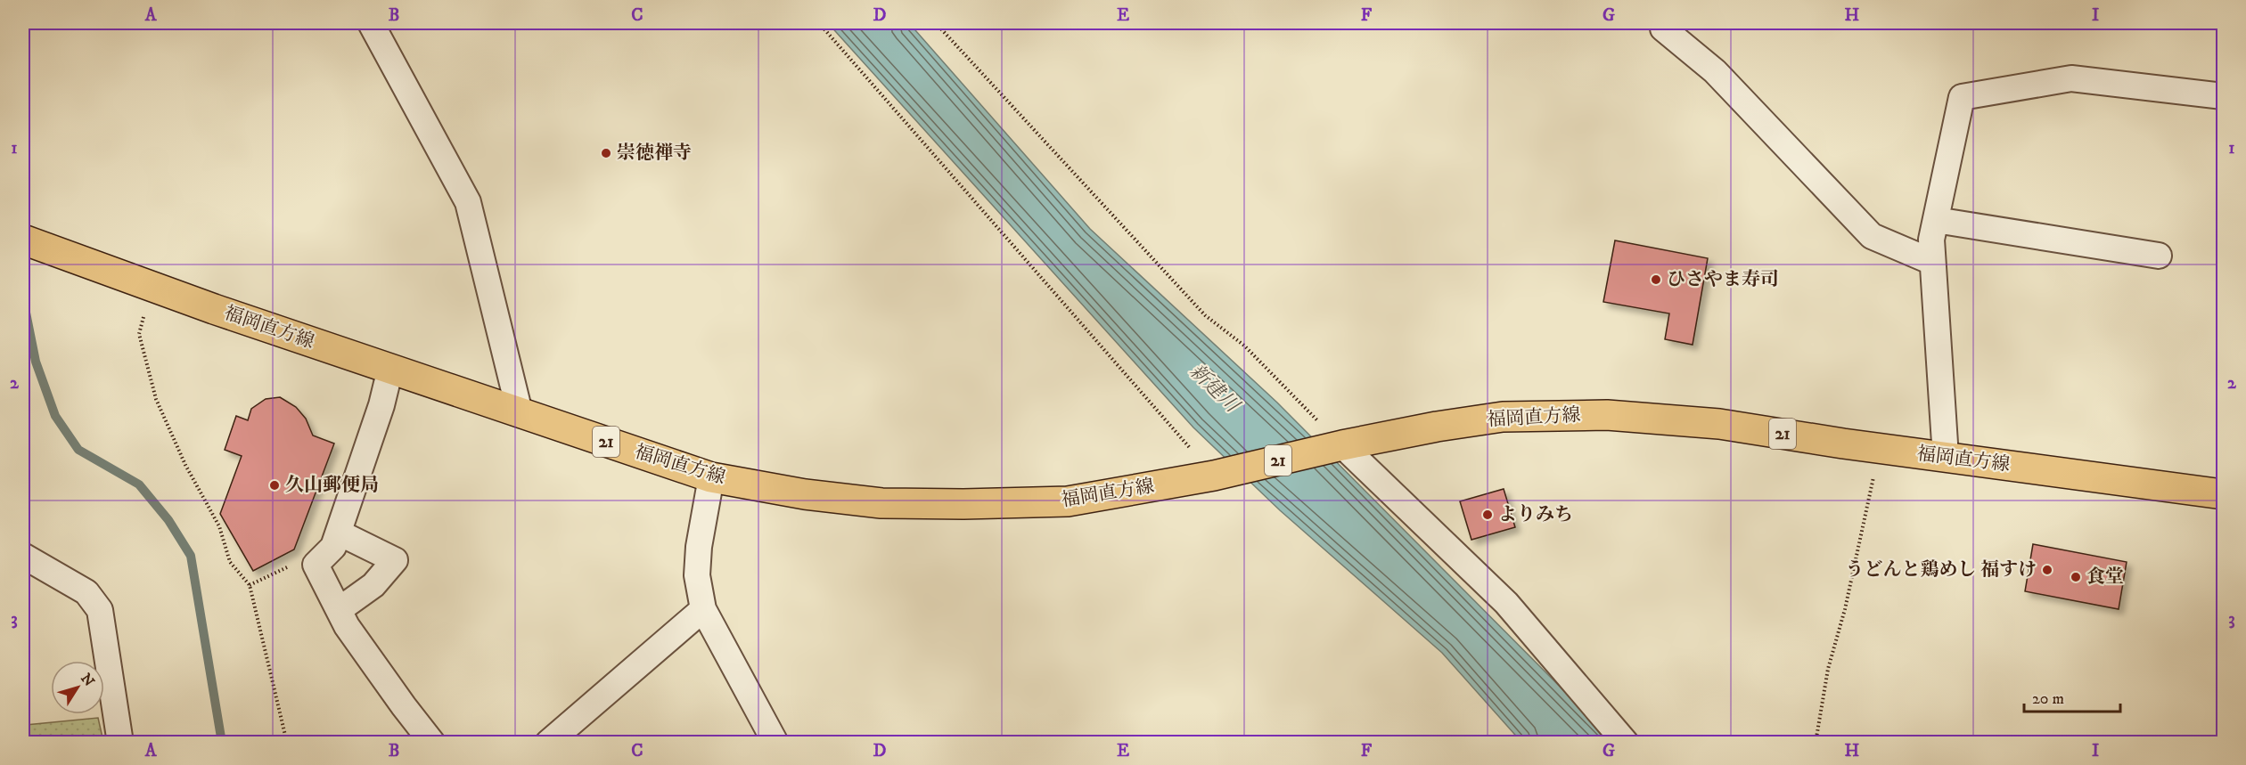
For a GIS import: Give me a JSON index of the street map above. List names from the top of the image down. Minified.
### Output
{"streets":{"main road":["福岡直方線","21"]},"water":["新建川"],"places":["崇徳禅寺","ひさやま寿司","久山郵便局","よりみち","うどんと鶏めし 福すけ","食堂"],"scale_bar":"20 m","north":"top right","grid":{"columns":["A","B","C","D","E","F","G","H","I"],"rows":["1","2","3"]}}
